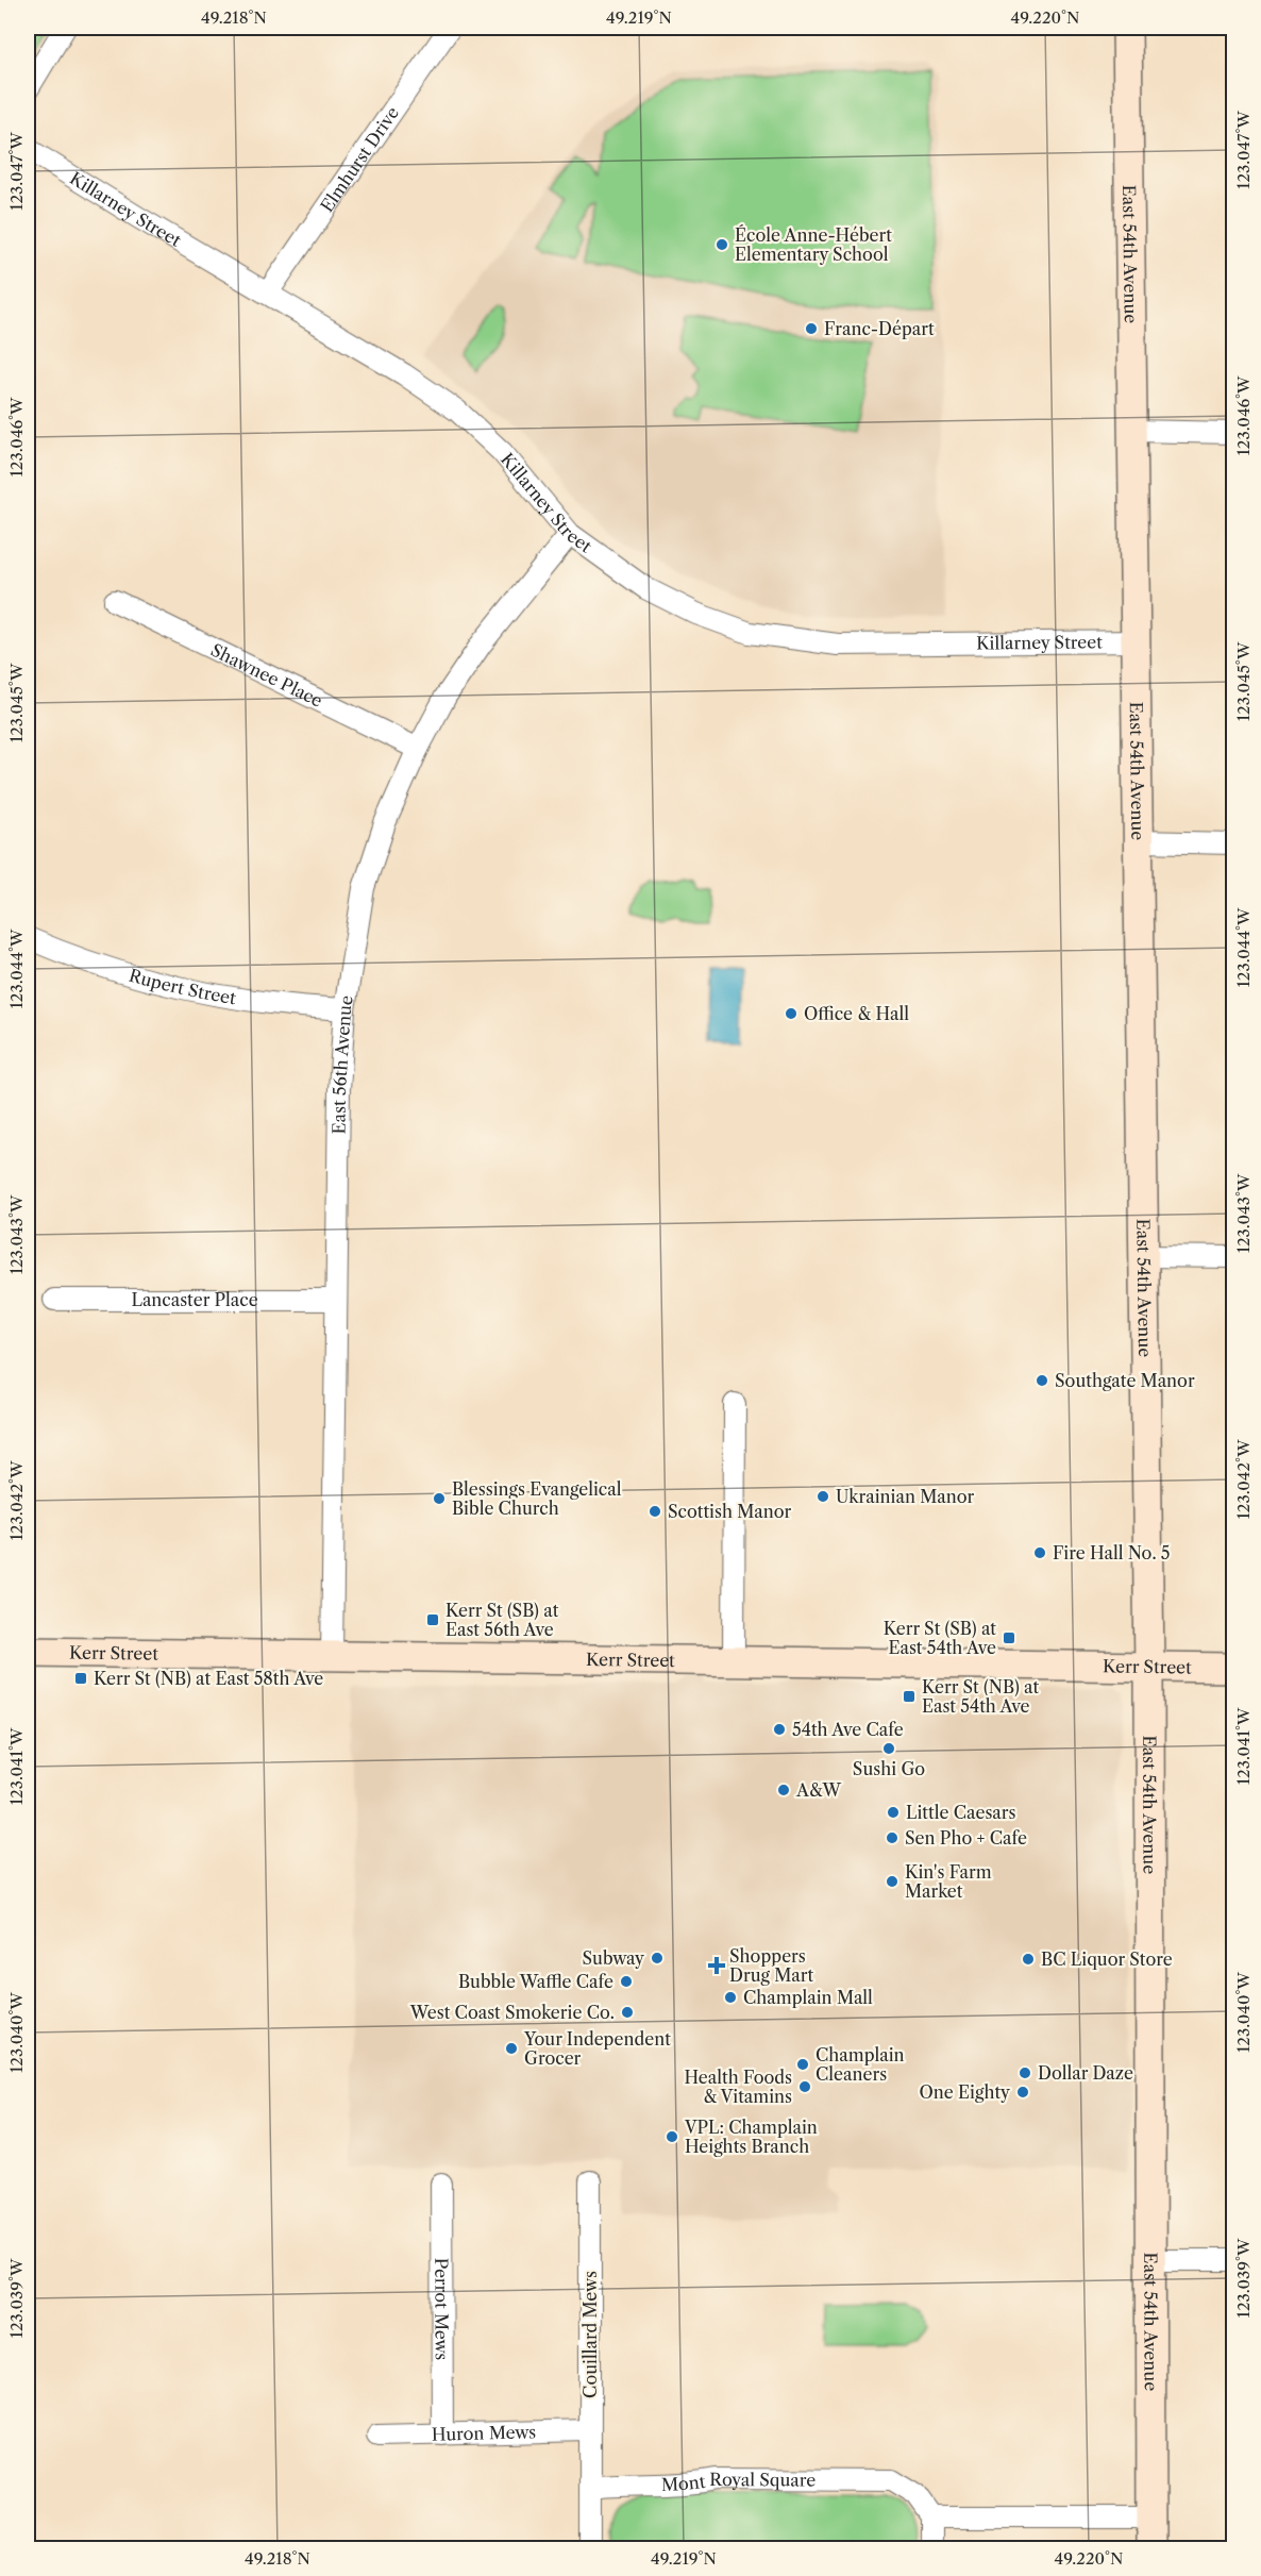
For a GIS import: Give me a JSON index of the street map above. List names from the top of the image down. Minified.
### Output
{"streets":{"street":["Elmhurst Drive","Killarney Street","East 54th Avenue","Shawnee Place","Rupert Street","East 56th Avenue","Lancaster Place","Kerr Street","Perrot Mews","Couillard Mews","Huron Mews","Mont Royal Square"]},"crossings":[["Elmhurst Drive","Killarney Street"],["Killarney Street","East 54th Avenue"],["Killarney Street","East 56th Avenue"],["East 54th Avenue","Kerr Street"],["Shawnee Place","East 56th Avenue"],["Rupert Street","East 56th Avenue"],["East 56th Avenue","Lancaster Place"],["East 56th Avenue","Kerr Street"],["Perrot Mews","Huron Mews"],["Couillard Mews","Huron Mews"],["Couillard Mews","Mont Royal Square"]],"places":{"other":["École Anne-Hébert Elementary School","Franc-Départ","Office & Hall","Southgate Manor","Ukrainian Manor","Blessings Evangelical Bible Church","Scottish Manor","Fire Hall No. 5","54th Ave Cafe","Sushi Go","A&W","Little Caesars","Sen Pho + Cafe","Kin's Farm Market","Subway","BC Liquor Store","Bubble Waffle Cafe","Champlain Mall","West Coast Smokerie Co.","Your Independent Grocer","Champlain Cleaners","Dollar Daze","Health Foods & Vitamins","One Eighty","VPL: Champlain Heights Branch"],"transit":["Kerr St (SB) at East 56th Ave","Kerr St (SB) at East 54th Ave","Kerr St (NB) at East 58th Ave","Kerr St (NB) at East 54th Ave"],"health":["Shoppers Drug Mart"]},"coordinates":["49.218°N","49.219°N","49.220°N","123.047°W","123.046°W","123.045°W","123.044°W","123.043°W","123.042°W","123.041°W","123.040°W","123.039°W"]}
